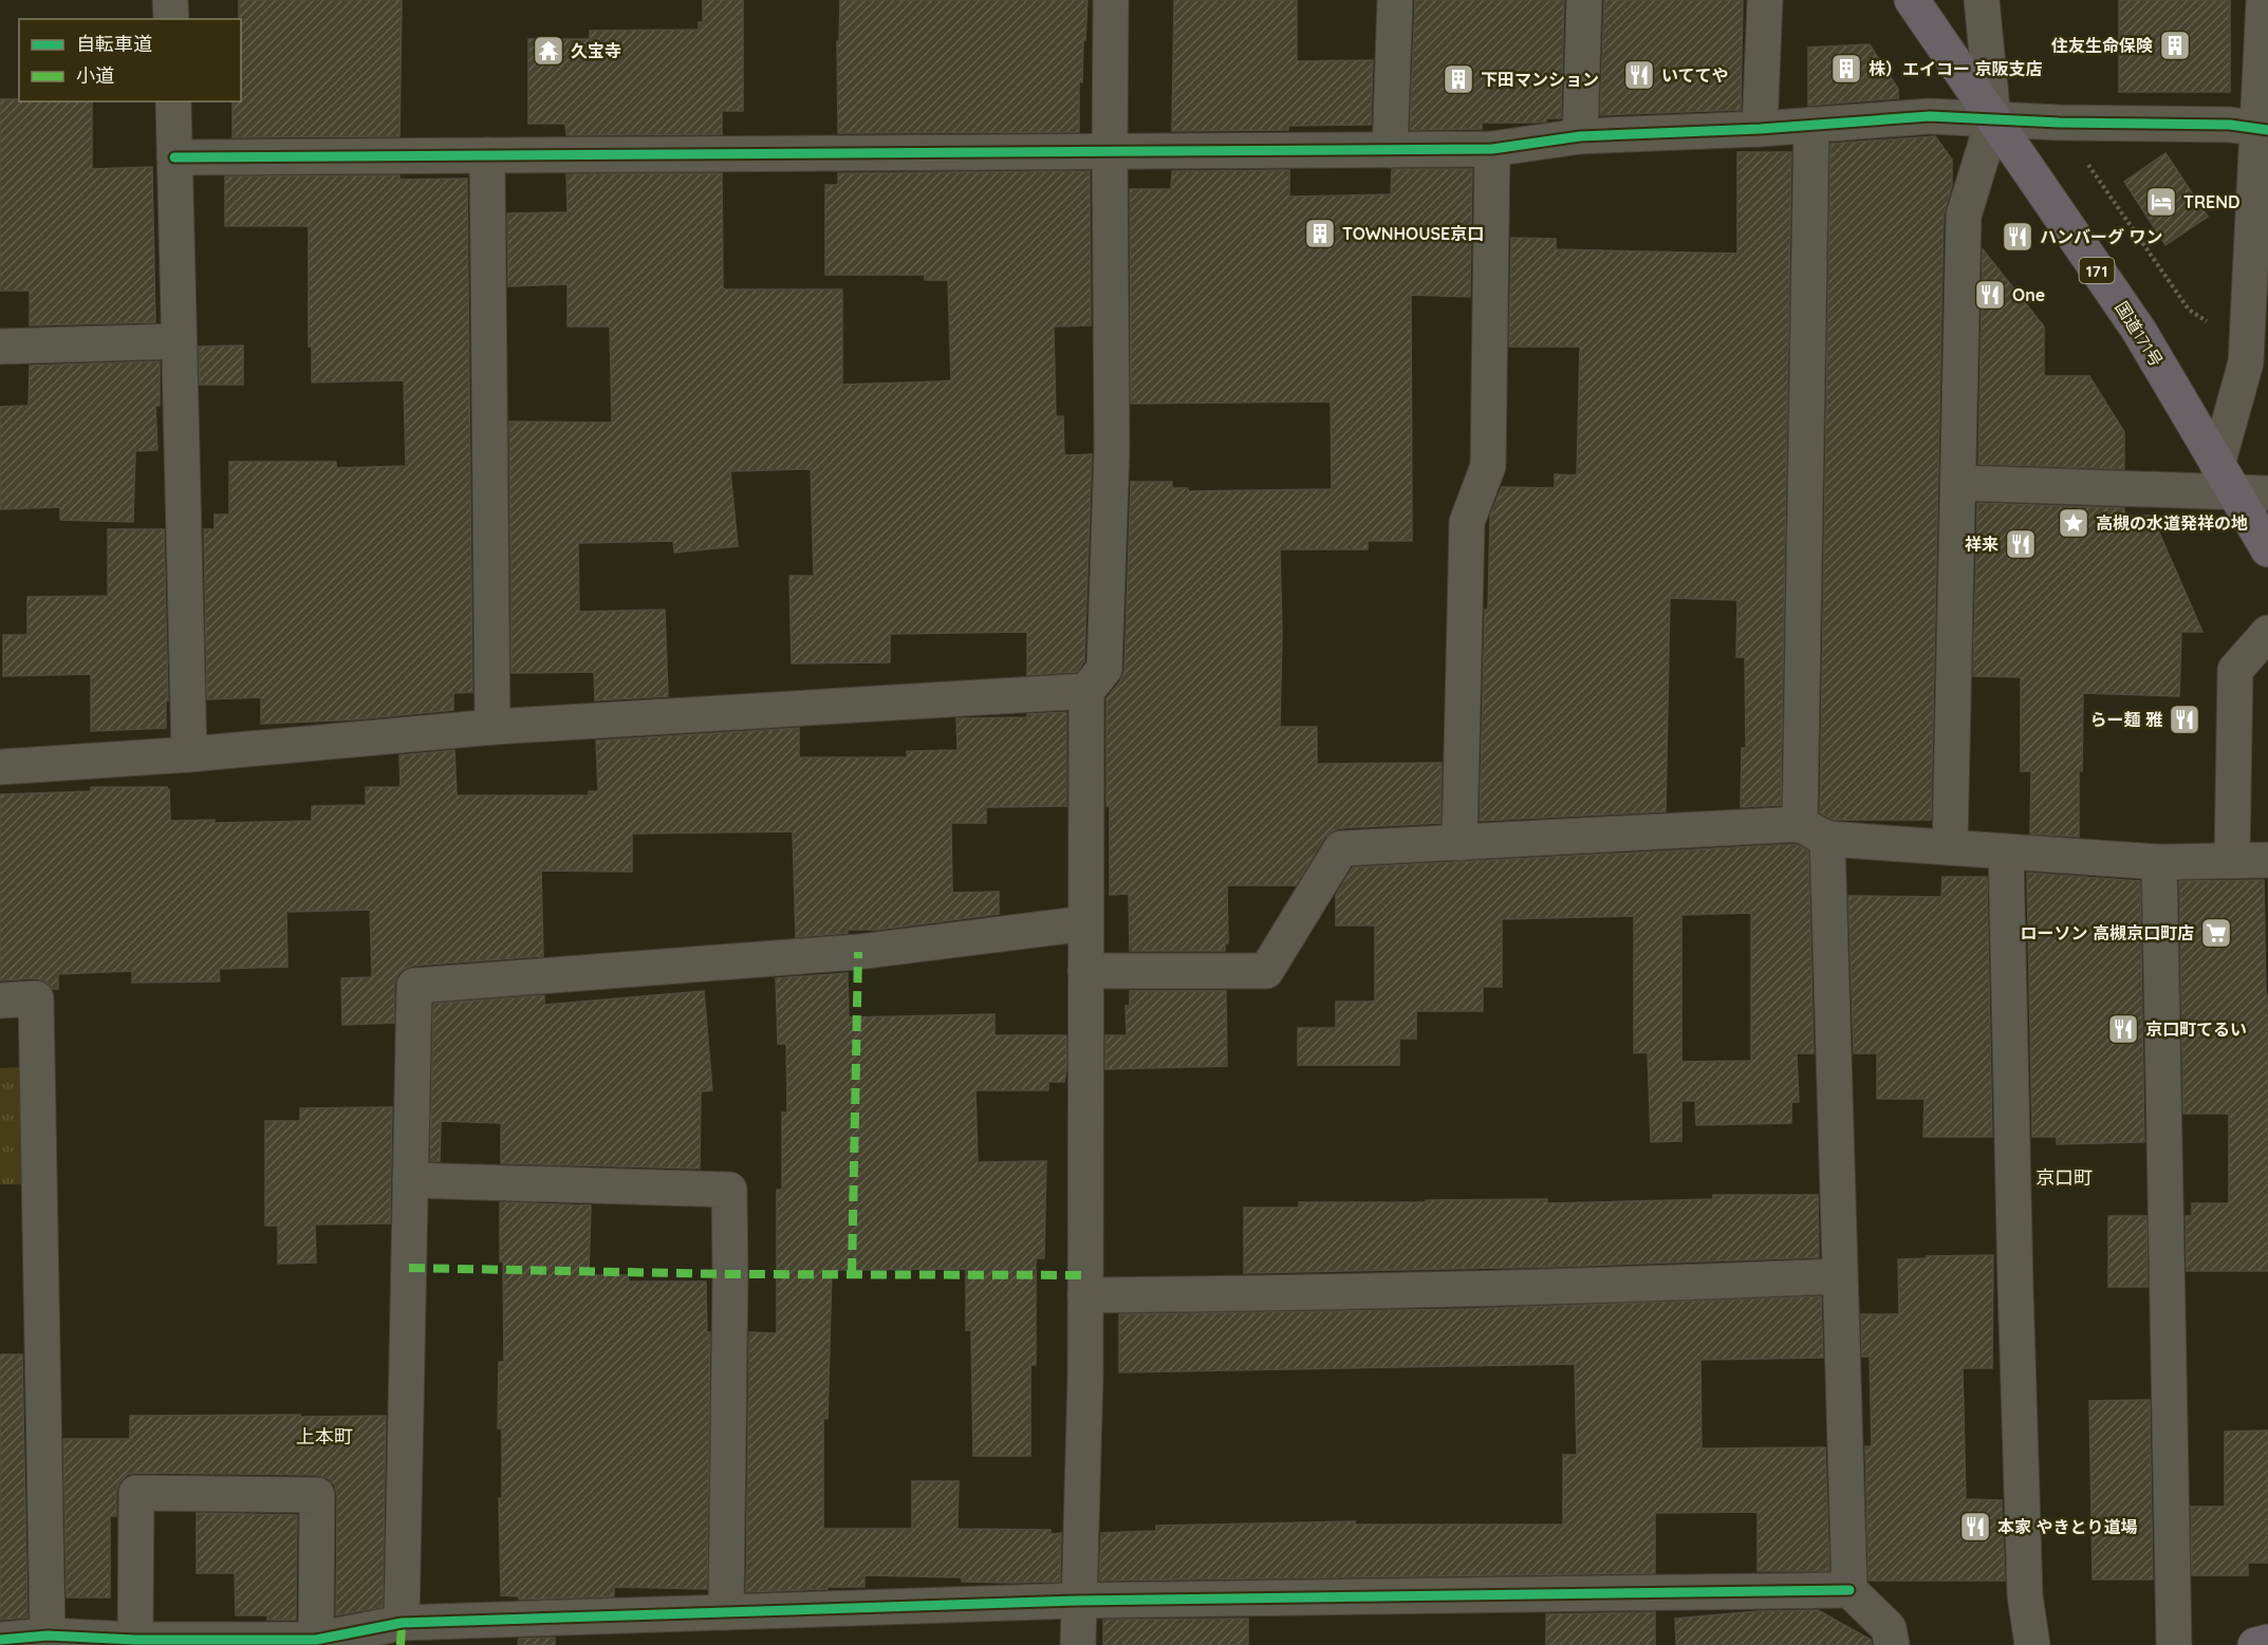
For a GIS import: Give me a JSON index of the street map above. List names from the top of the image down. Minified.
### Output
{"streets":{"highway":["171","国道171号"]},"districts":["京口町","上本町"],"places":{"building":["住友生命保険","株）エイコー 京阪支店","下田マンション","TOWNHOUSE京口"],"temple":["久宝寺"],"restaurant":["いててや","ハンバーグ ワン","One","祥来","らー麺 雅","京口町てるい","本家 やきとり道場"],"hotel":["TREND"],"place":["高槻の水道発祥の地"],"supermarket":["ローソン 高槻京口町店"]},"legend":["自転車道","小道"]}
